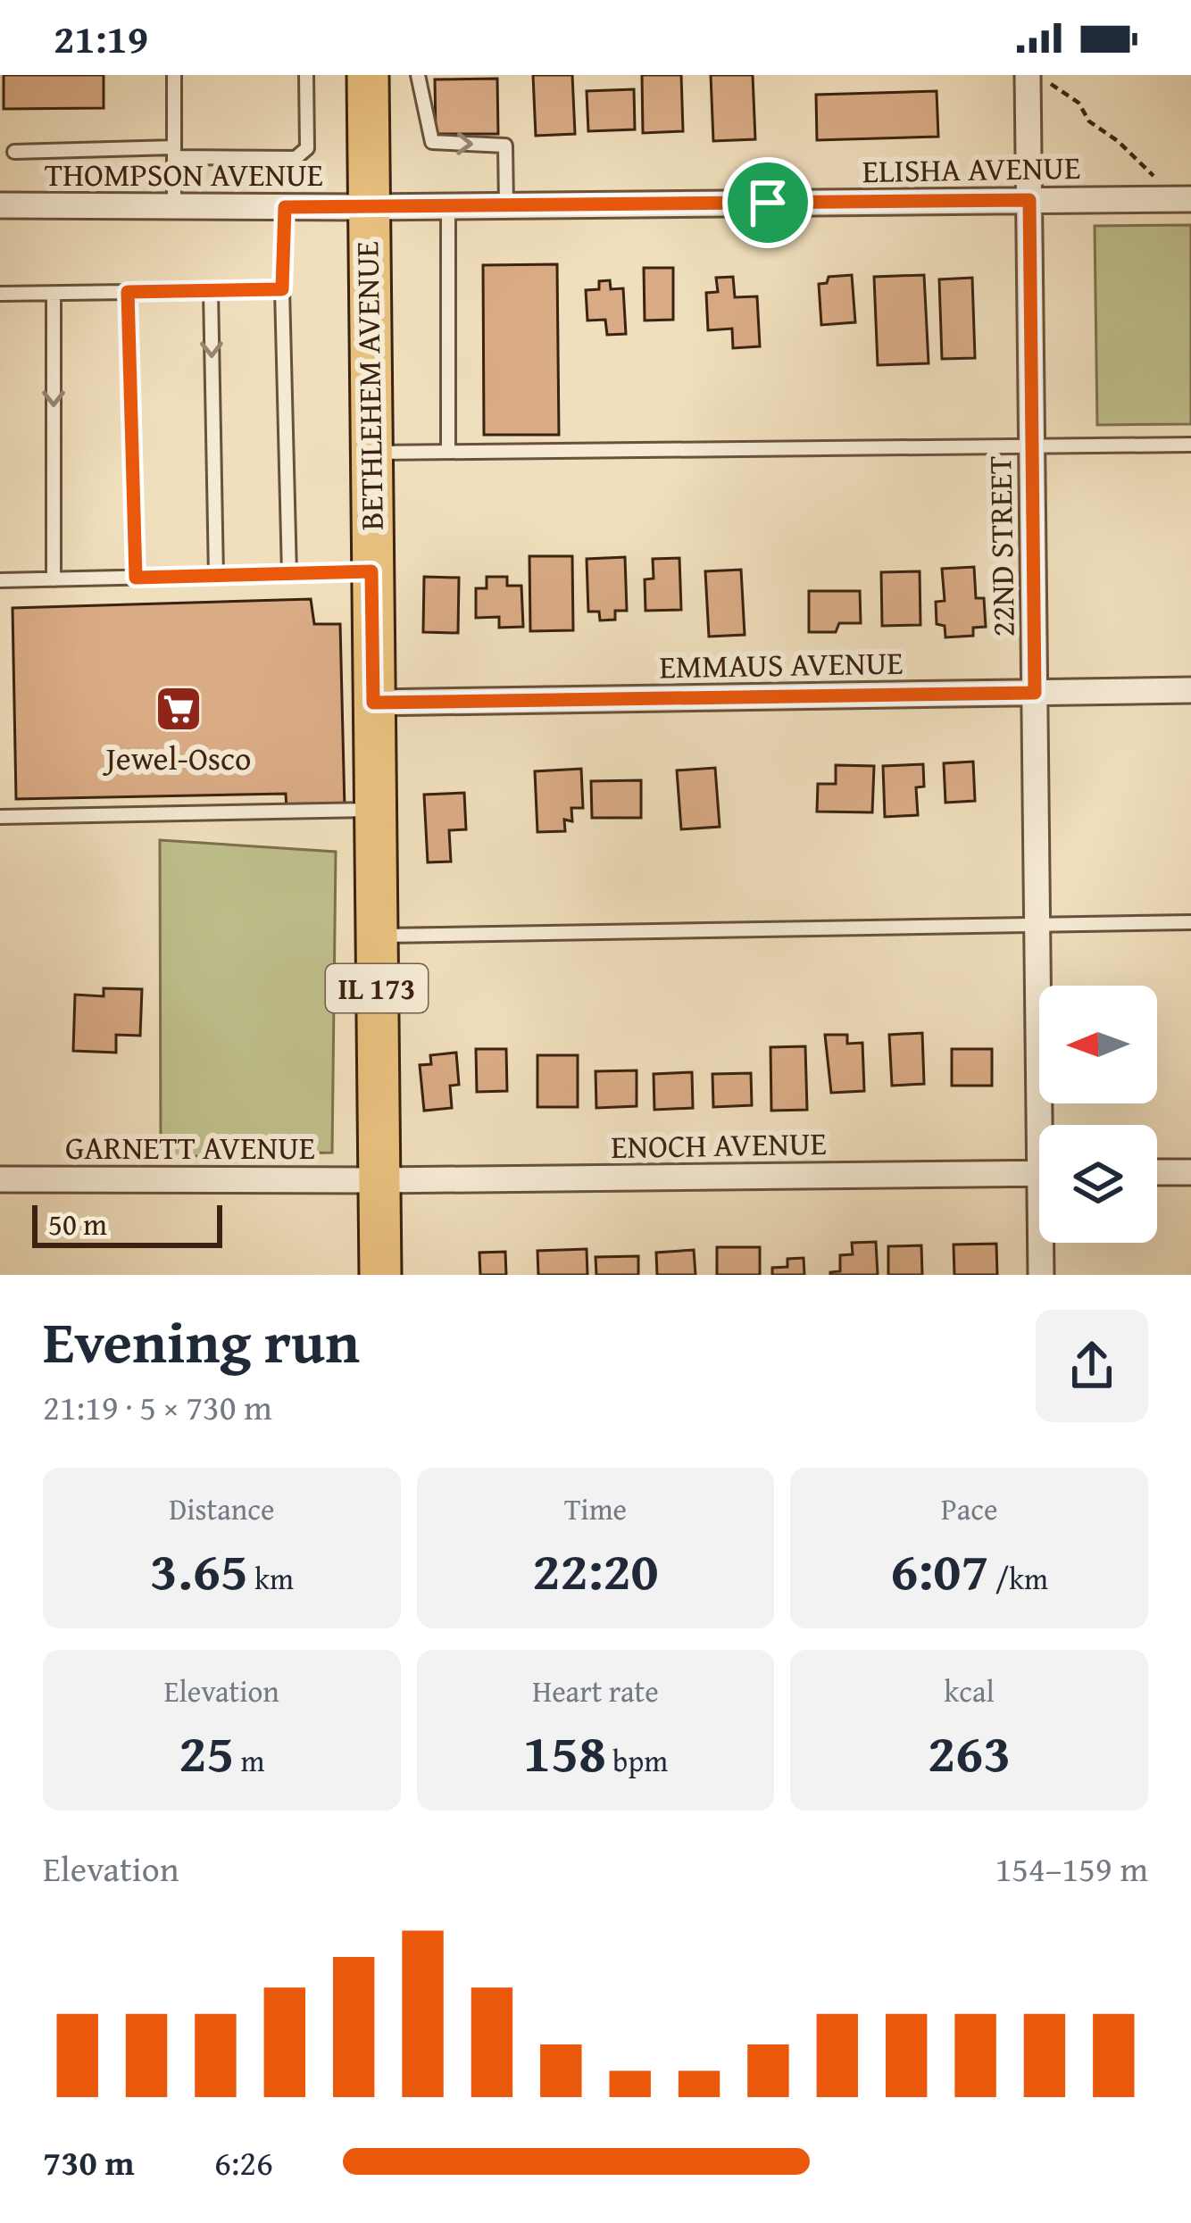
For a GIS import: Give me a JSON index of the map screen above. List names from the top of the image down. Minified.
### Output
{"streets":{"main road":["BETHLEHEM AVENUE","IL 173"],"street":["ELISHA AVENUE","THOMPSON AVENUE","22ND STREET","EMMAUS AVENUE","ENOCH AVENUE","GARNETT AVENUE"]},"crossings":[["ELISHA AVENUE","THOMPSON AVENUE"],["ELISHA AVENUE","BETHLEHEM AVENUE"],["ELISHA AVENUE","22ND STREET"],["THOMPSON AVENUE","BETHLEHEM AVENUE"],["BETHLEHEM AVENUE","EMMAUS AVENUE"],["BETHLEHEM AVENUE","ENOCH AVENUE"],["BETHLEHEM AVENUE","GARNETT AVENUE"],["22ND STREET","EMMAUS AVENUE"],["ENOCH AVENUE","GARNETT AVENUE"]],"places":{"supermarket":["Jewel-Osco"]},"scale_bar":"50 m","north":"left","page":{"status":"21:19","scale":"50 m","heading":["Evening run","21:19 · 5 × 730 m"],"stats":[["Distance","3.65 km"],["Time","22:20"],["Pace","6:07 /km"],["Elevation","25 m"],["Heart rate","158 bpm"],["kcal","263"]],"chart":["Elevation","154–159 m"],"list":[{"name":"730 m","note":"6:26"}]}}
